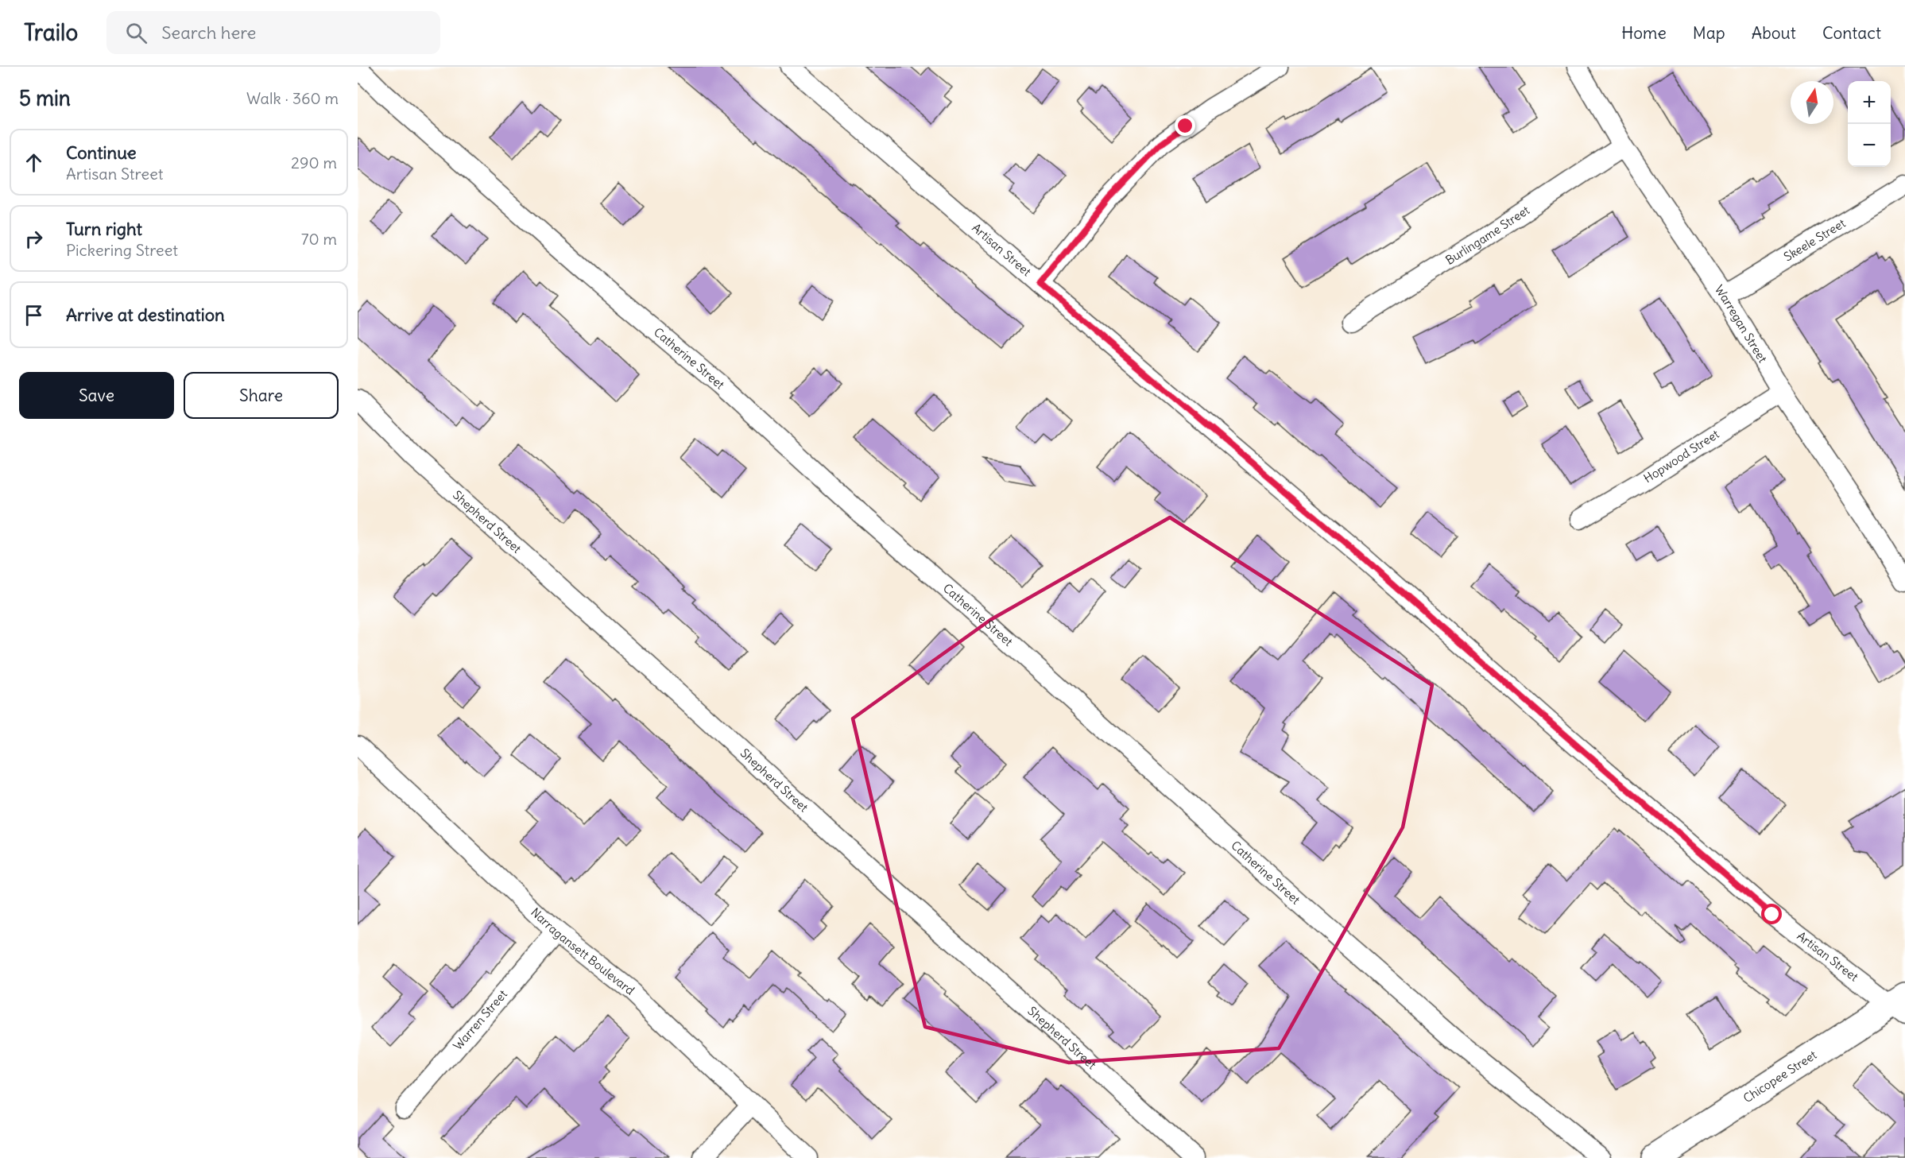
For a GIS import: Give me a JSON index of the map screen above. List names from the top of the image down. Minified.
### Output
{"streets":{"main road":["Chicopee Street"],"street":["Burlingame Street","Skeele Street","Artisan Street","Warregan Street","Catherine Street","Hopwood Street","Shepherd Street","Narragansett Boulevard","Warren Street"]},"crossings":[["Burlingame Street","Warregan Street"],["Skeele Street","Warregan Street"],["Artisan Street","Chicopee Street"],["Warregan Street","Hopwood Street"],["Narragansett Boulevard","Warren Street"]],"north":"top","page":{"header":"Trailo","search":"Search here","nav":["Home","Map","About","Contact"],"heading":["5 min","Walk · 360 m"],"map_buttons":["+","−"],"list":[["Continue","Artisan Street","290 m"],["Turn right","Pickering Street","70 m"],"Arrive at destination"],"buttons":["Save","Share"]}}
